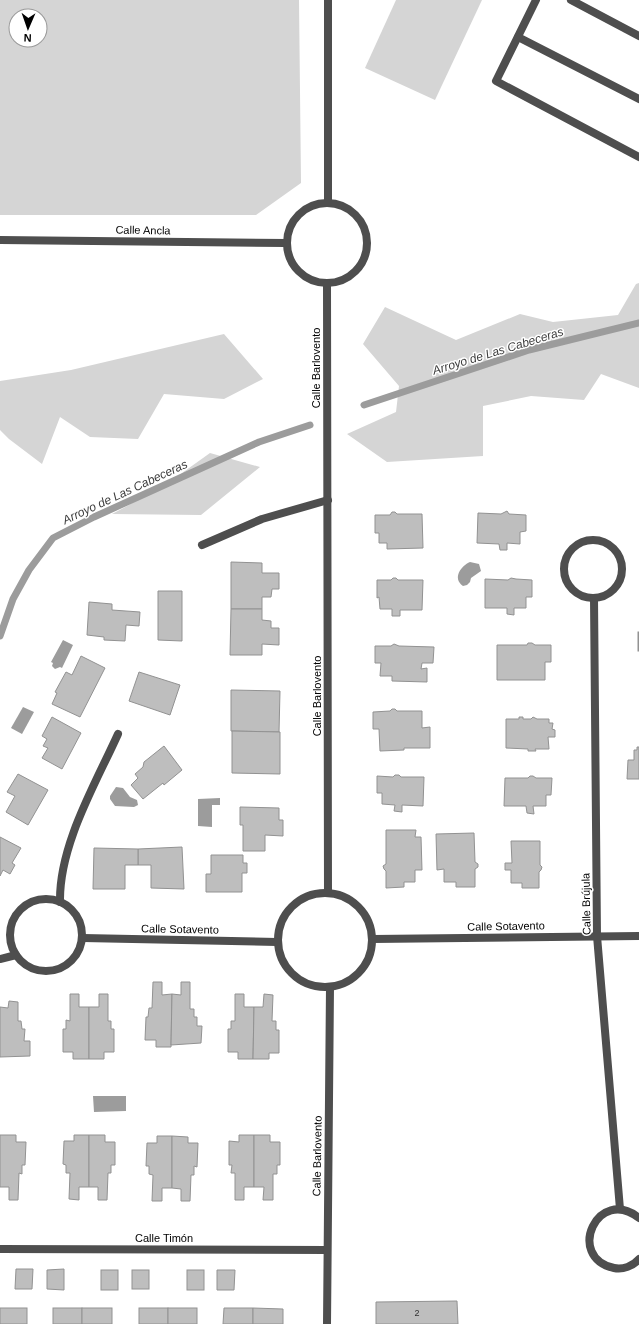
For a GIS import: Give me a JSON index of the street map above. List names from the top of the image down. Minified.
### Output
{"streets":{"street":["Calle Ancla","Calle Barlovento","Calle Brújula","Calle Sotavento","Calle Timón"]},"crossings":[["Calle Ancla","Calle Barlovento"],["Calle Barlovento","Calle Sotavento"],["Calle Barlovento","Calle Timón"],["Calle Brújula","Calle Sotavento"]],"water":["Arroyo de Las Cabeceras"],"house_numbers":["2"],"north":"bottom"}
